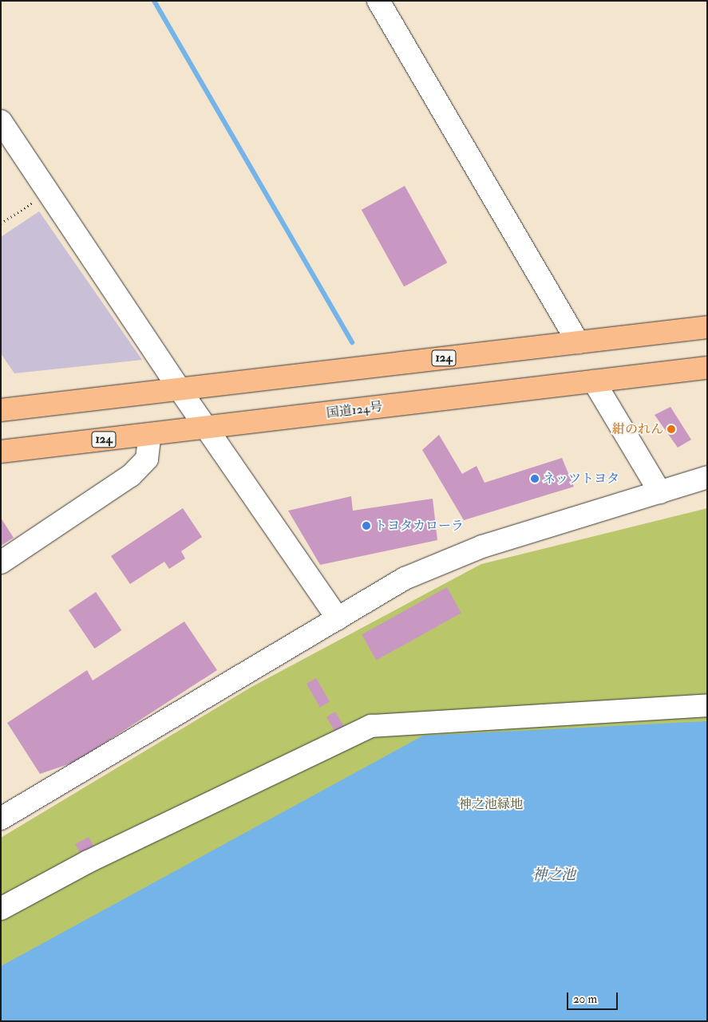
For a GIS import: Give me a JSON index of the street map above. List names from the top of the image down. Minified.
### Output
{"streets":{"highway":["124","国道124号"]},"water":["神之池"],"parks":["神之池緑地"],"places":["紺のれん","ネッツトヨタ","トヨタカローラ"],"scale_bar":"20 m"}
